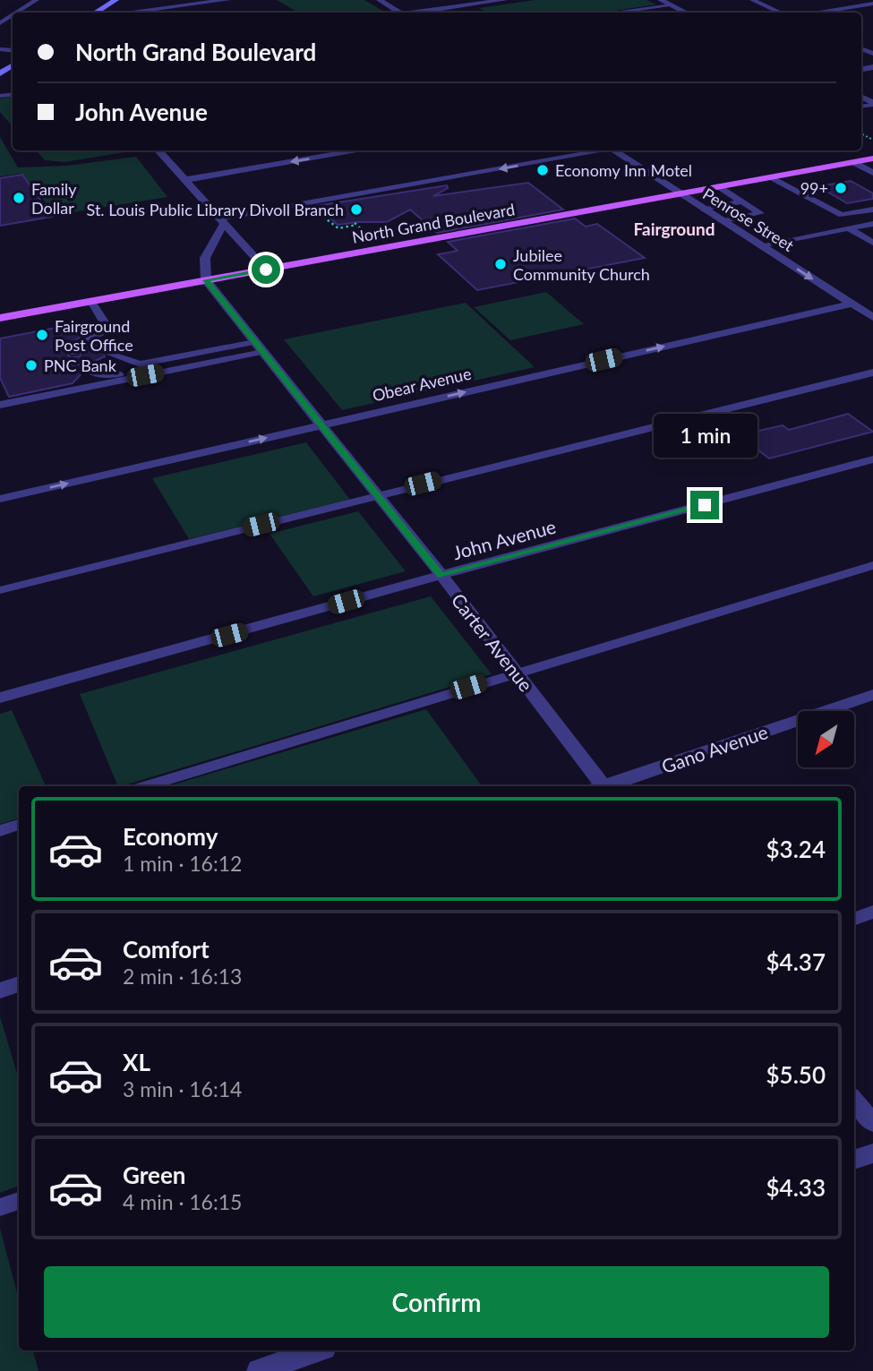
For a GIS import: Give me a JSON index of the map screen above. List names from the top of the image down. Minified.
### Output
{"streets":{"main road":["North Grand Boulevard"],"street":["Penrose Street","Obear Avenue","John Avenue","Carter Avenue","Gano Avenue"]},"crossings":[["Penrose Street","North Grand Boulevard"],["Penrose Street","Obear Avenue"],["North Grand Boulevard","Carter Avenue"],["Obear Avenue","Carter Avenue"],["John Avenue","Carter Avenue"]],"one_way":["Penrose Street","Obear Avenue"],"districts":["Fairground"],"places":["Economy Inn Motel","99+","Family Dollar","St. Louis Public Library Divoll Branch","Jubilee Community Church","Fairground Post Office","PNC Bank"],"north":"bottom left","page":{"banner":["North Grand Boulevard","John Avenue"],"bubble":"1 min","list":[{"name":"Economy","note":"1 min · 16:12","value":"$3.24"},{"name":"Comfort","note":"2 min · 16:13","value":"$4.37"},{"name":"XL","note":"3 min · 16:14","value":"$5.50"},{"name":"Green","note":"4 min · 16:15","value":"$4.33"}],"buttons":"Confirm"}}
